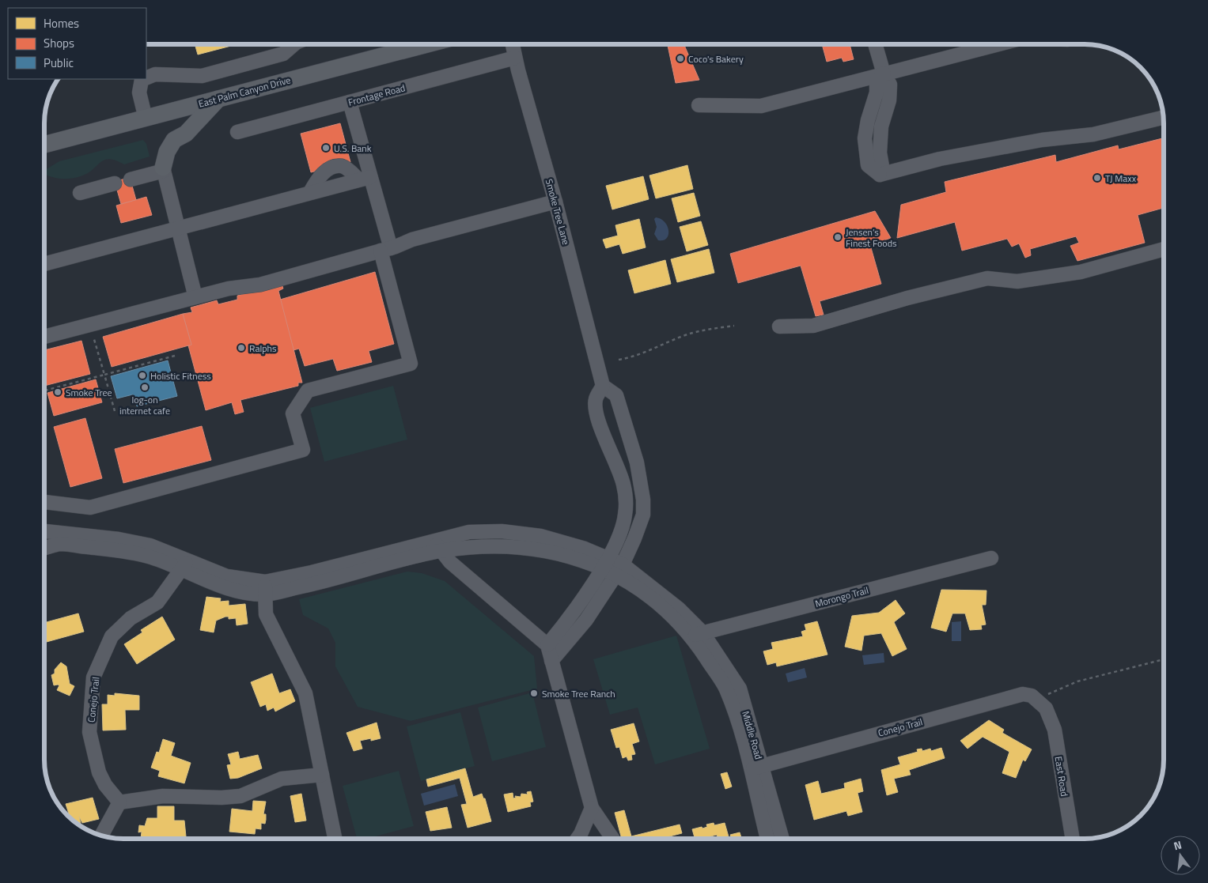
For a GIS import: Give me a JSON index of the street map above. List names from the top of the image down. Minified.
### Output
{"streets":{"main road":["East Palm Canyon Drive"],"street":["Frontage Road","Smoke Tree Lane","Morongo Trail","Conejo Trail","Middle Road","East Road"]},"crossings":[["Frontage Road","Smoke Tree Lane"],["Morongo Trail","Middle Road"],["Conejo Trail","Middle Road"],["Conejo Trail","East Road"]],"places":["Coco's Bakery","U.S. Bank","TJ Maxx","Jensen’s Finest Foods","Ralphs","Holistic Fitness","log-on internet cafe","Smoke Tree","Smoke Tree Ranch"],"legend":["Homes","Shops","Public"],"north":"top"}
